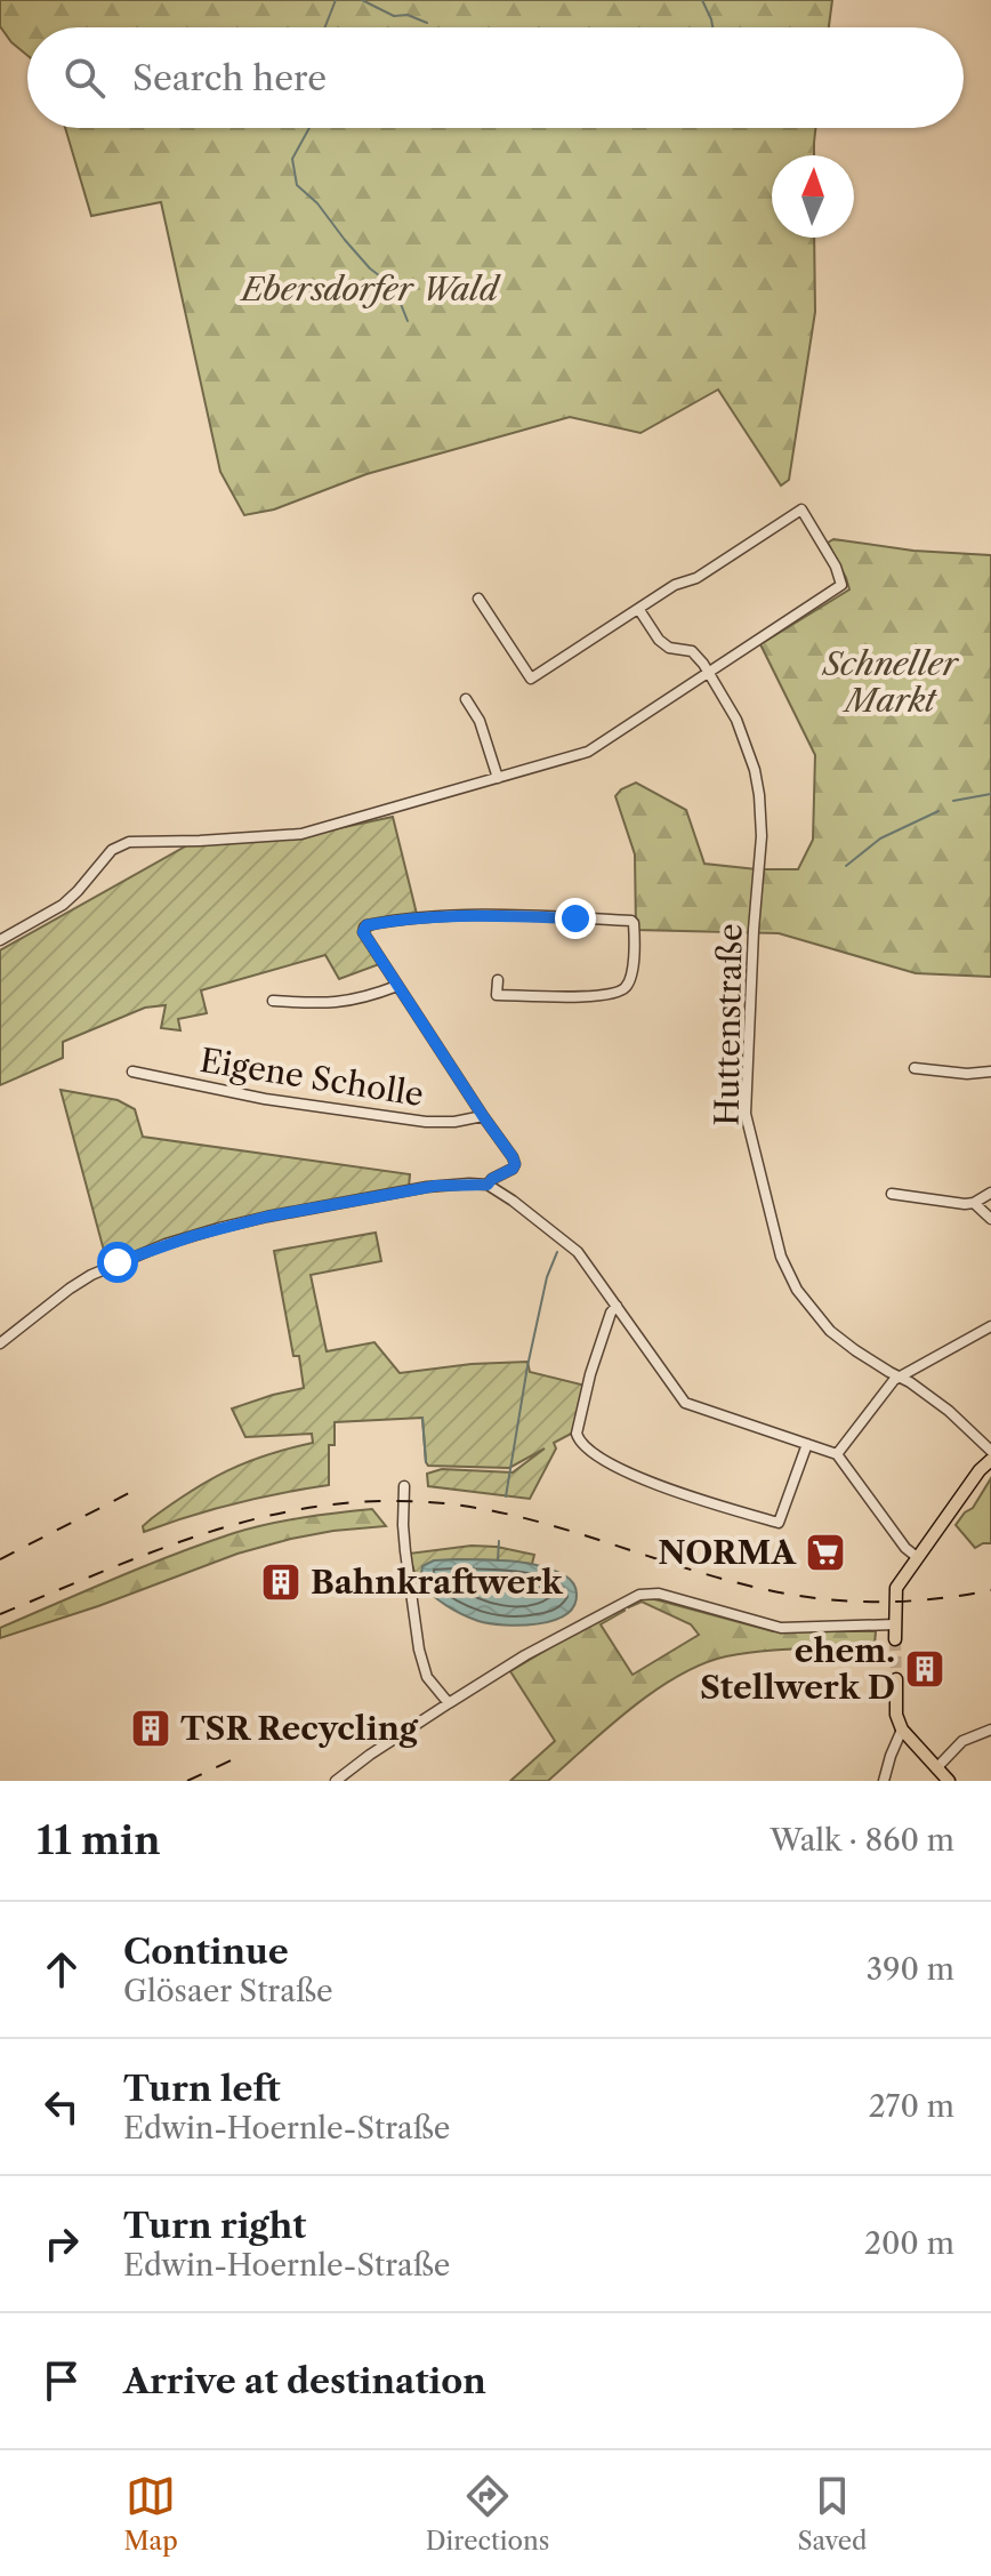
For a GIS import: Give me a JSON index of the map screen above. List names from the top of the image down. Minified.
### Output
{"streets":{"street":["Huttenstraße","Eigene Scholle"]},"parks":["Ebersdorfer Wald","Schneller Markt"],"places":{"supermarket":["NORMA"],"building":["Bahnkraftwerk","ehem. Stellwerk D","TSR Recycling"]},"north":"top","page":{"search":"Search here","heading":["11 min","Walk · 860 m"],"list":[["Continue","Glösaer Straße","390 m"],["Turn left","Edwin-Hoernle-Straße","270 m"],["Turn right","Edwin-Hoernle-Straße","200 m"],"Arrive at destination"],"nav":["Map","Directions","Saved"]}}
